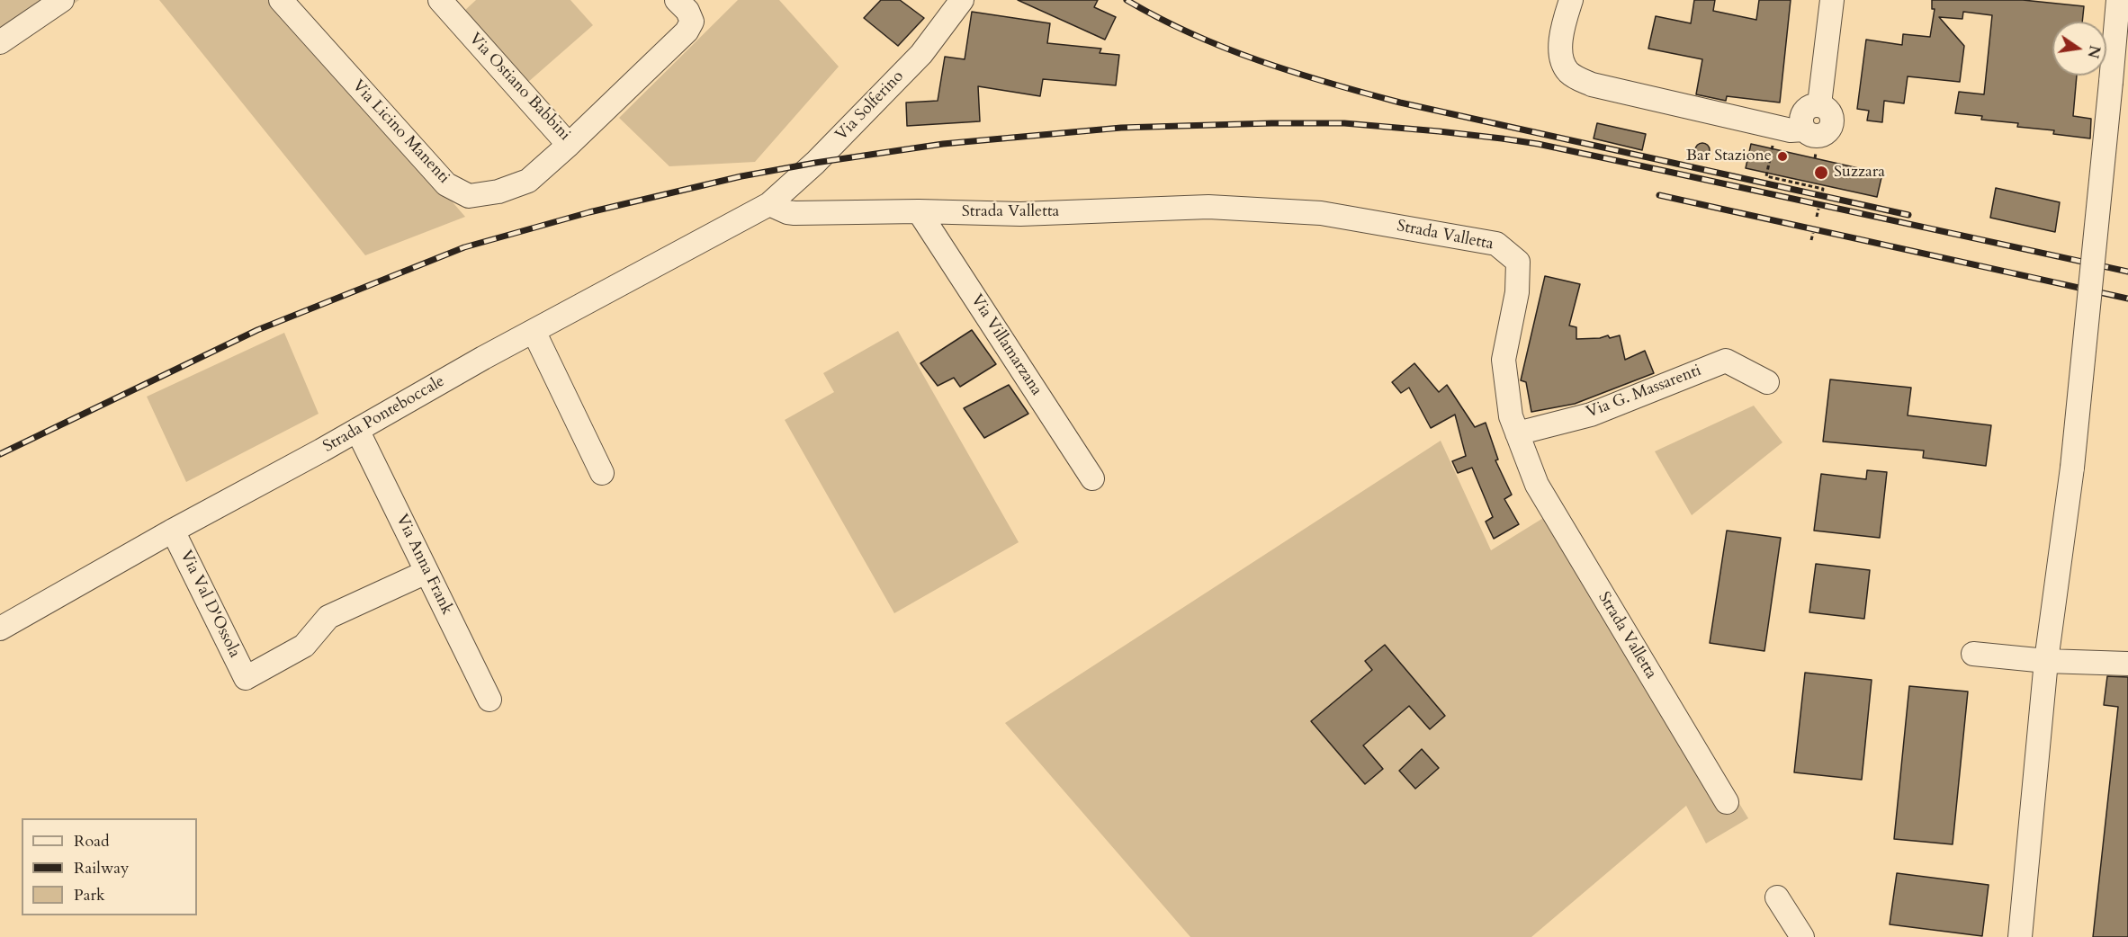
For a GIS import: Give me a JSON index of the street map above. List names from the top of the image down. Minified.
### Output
{"streets":{"street":["Via Ostiano Babbini","Via Solferino","Via Licino Manenti","Strada Valletta","Via Villamarzana","Via G. Massarenti","Strada Ponteboccale","Via Anna Frank","Via Val D'Ossola"]},"crossings":[["Via Ostiano Babbini","Via Licino Manenti"],["Via Solferino","Strada Valletta"],["Via Solferino","Strada Ponteboccale"],["Strada Valletta","Via Villamarzana"],["Strada Valletta","Via G. Massarenti"],["Strada Valletta","Strada Ponteboccale"],["Strada Ponteboccale","Via Anna Frank"],["Strada Ponteboccale","Via Val D'Ossola"],["Via Anna Frank","Via Val D'Ossola"]],"places":["Bar Stazione","Suzzara"],"legend":["Road","Railway","Park"],"north":"right"}
